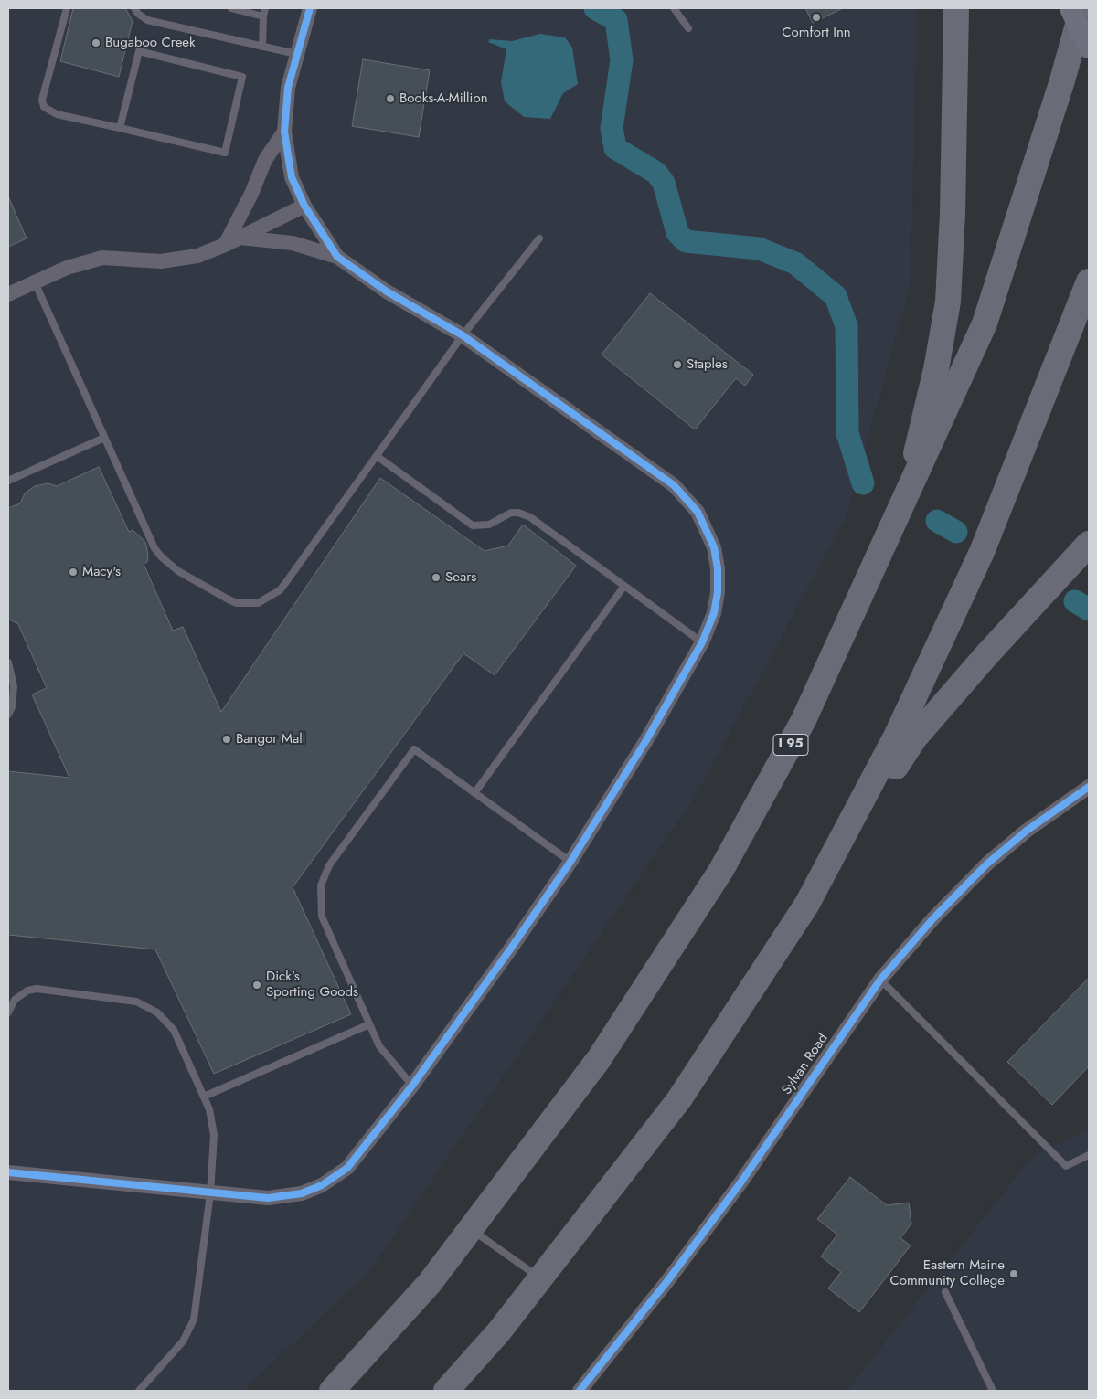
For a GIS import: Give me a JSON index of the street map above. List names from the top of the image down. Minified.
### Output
{"streets":{"highway":["I 95"],"street":["Sylvan Road"]},"places":["Comfort Inn","Bugaboo Creek","Books-A-Million","Staples","Macy's","Sears","Bangor Mall","Dick's Sporting Goods","Eastern Maine Community College"]}
